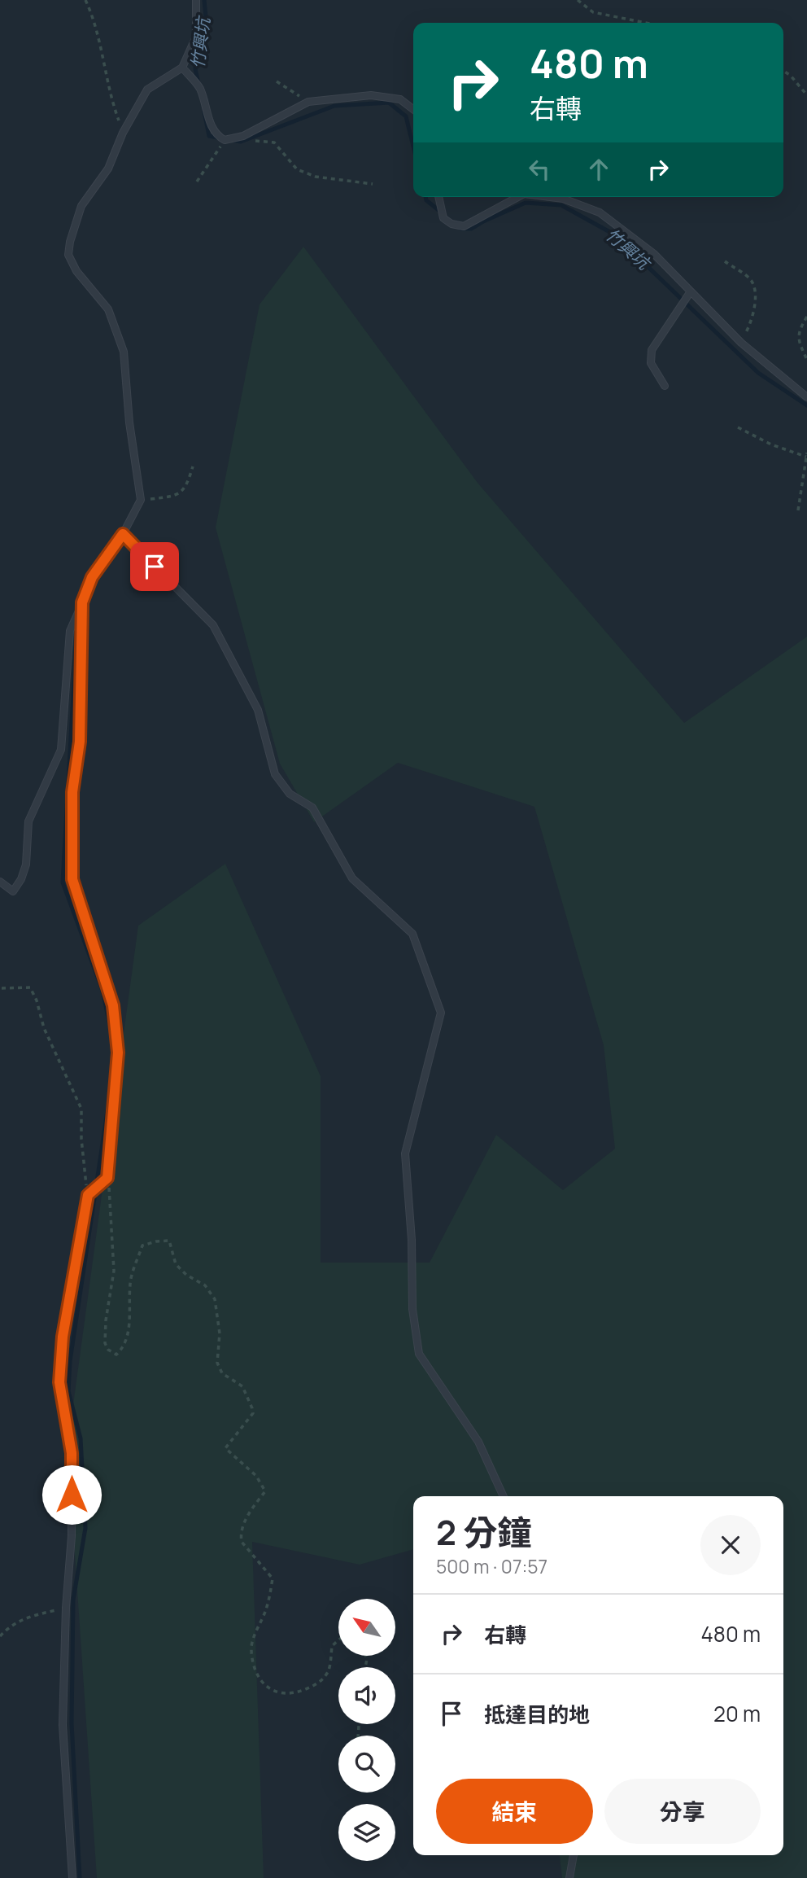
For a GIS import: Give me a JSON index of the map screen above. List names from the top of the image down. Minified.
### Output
{"water":["竹興坑"],"north":"top left","page":{"turn":["480 m","右轉"],"heading":["2 分鐘","500 m · 07:57"],"list":[{"name":"右轉","value":"480 m"},{"name":"抵達目的地","value":"20 m"}],"buttons":["結束","分享"]}}
